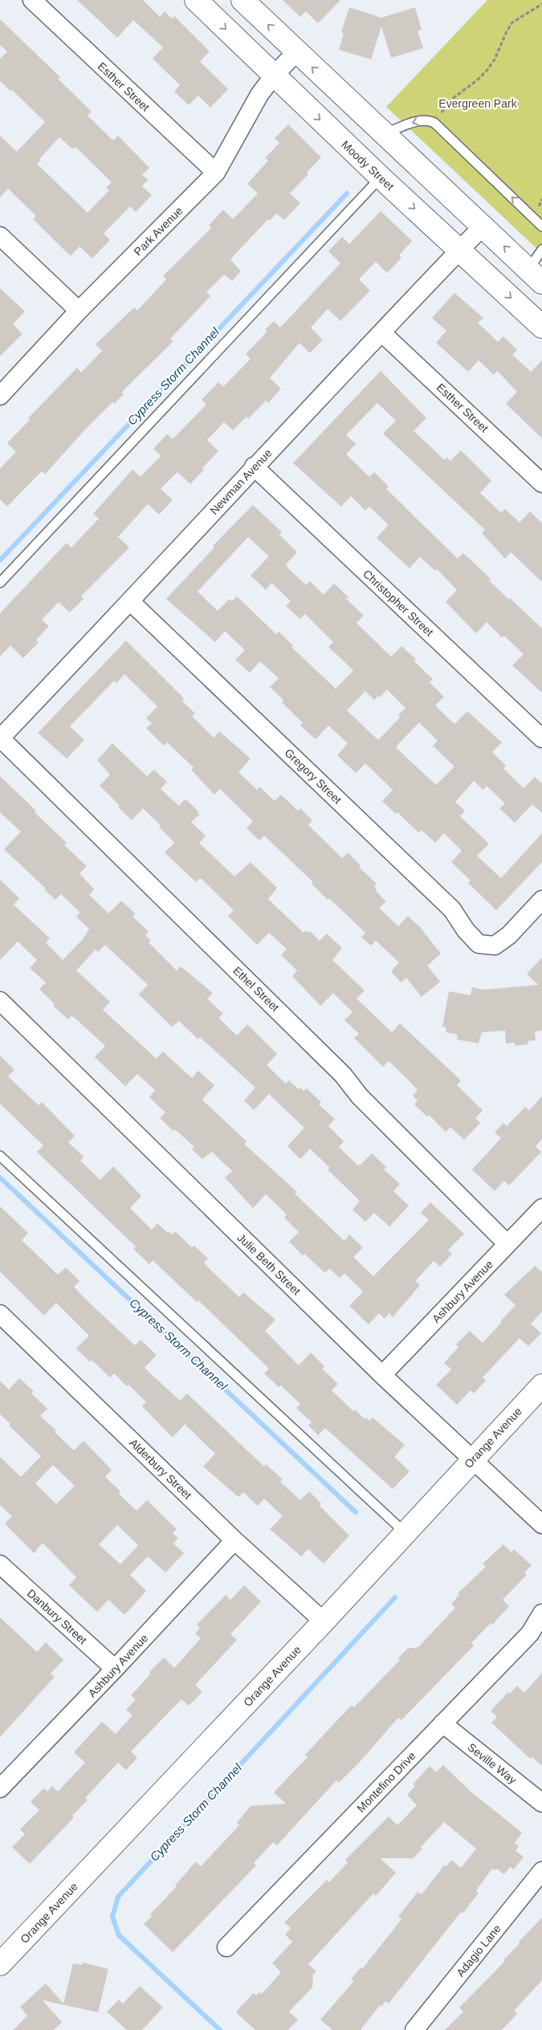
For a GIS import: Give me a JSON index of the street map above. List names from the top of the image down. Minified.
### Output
{"streets":{"main road":["Moody Street","Orange Avenue"],"street":["Esther Street","Park Avenue","Newman Avenue","Christopher Street","Gregory Street","Ethel Street","Julie Beth Street","Ashbury Avenue","Alderbury Street","Danbury Street","Seville Way","Montefino Drive","Adagio Lane"]},"crossings":[["Esther Street","Park Avenue"],["Esther Street","Newman Avenue"],["Moody Street","Park Avenue"],["Moody Street","Newman Avenue"],["Newman Avenue","Christopher Street"],["Newman Avenue","Gregory Street"],["Newman Avenue","Ethel Street"],["Ethel Street","Ashbury Avenue"],["Julie Beth Street","Ashbury Avenue"],["Julie Beth Street","Orange Avenue"],["Ashbury Avenue","Alderbury Street"],["Ashbury Avenue","Danbury Street"],["Orange Avenue","Alderbury Street"],["Seville Way","Montefino Drive"]],"water":["Cypress Storm Channel"],"parks":["Evergreen Park"]}
